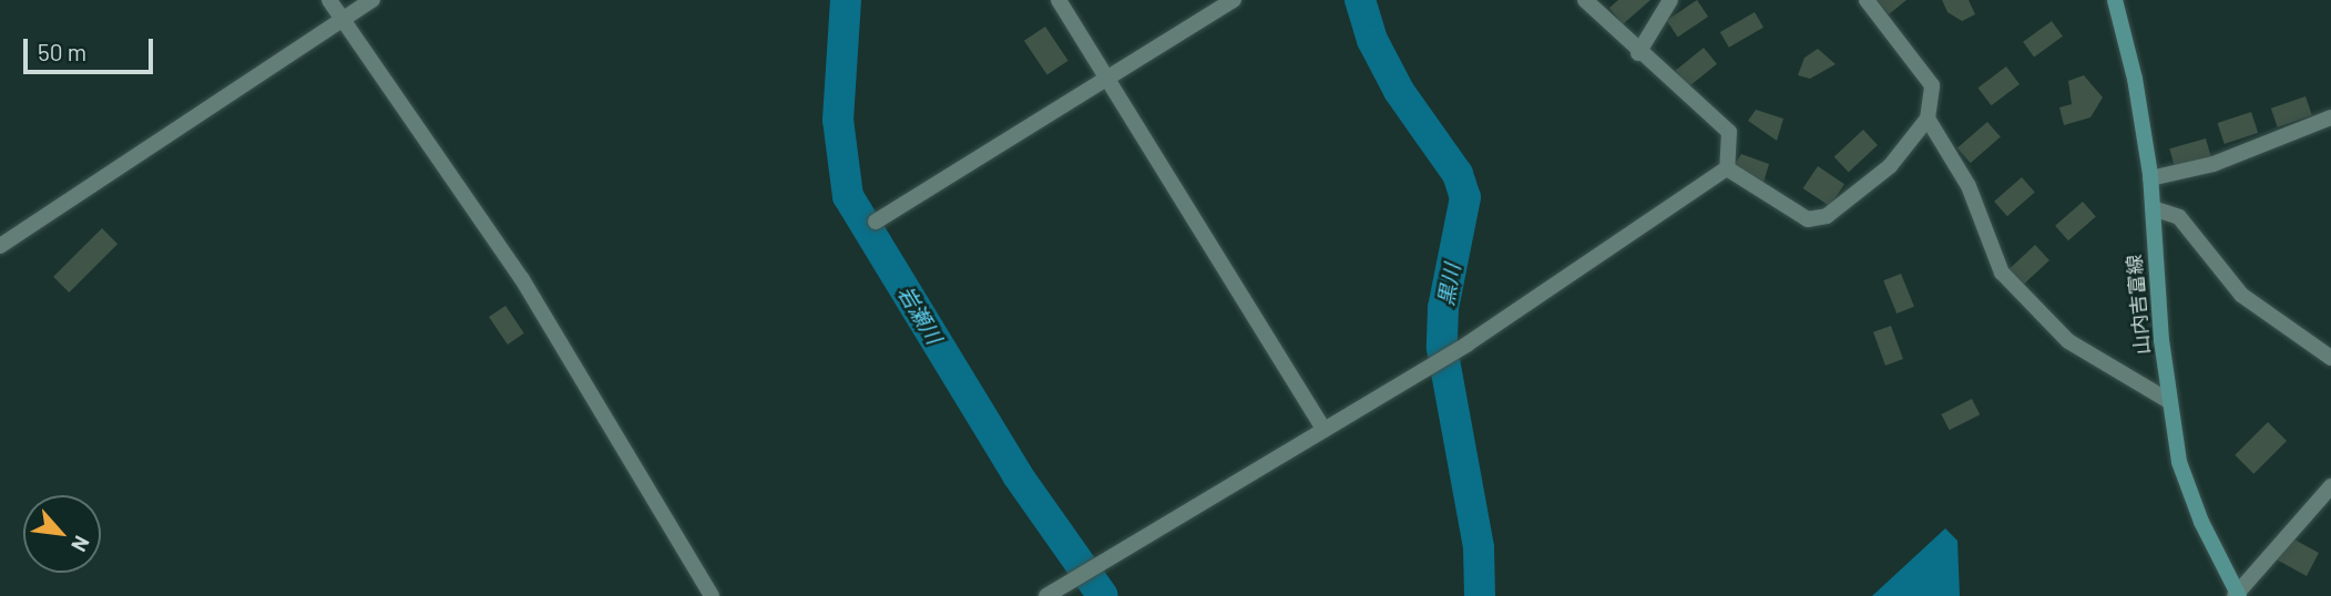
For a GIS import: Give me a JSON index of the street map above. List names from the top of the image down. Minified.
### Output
{"streets":{"main road":["山内吉富線"]},"water":["黒川","岩瀬川"],"scale_bar":"50 m","north":"bottom right"}
